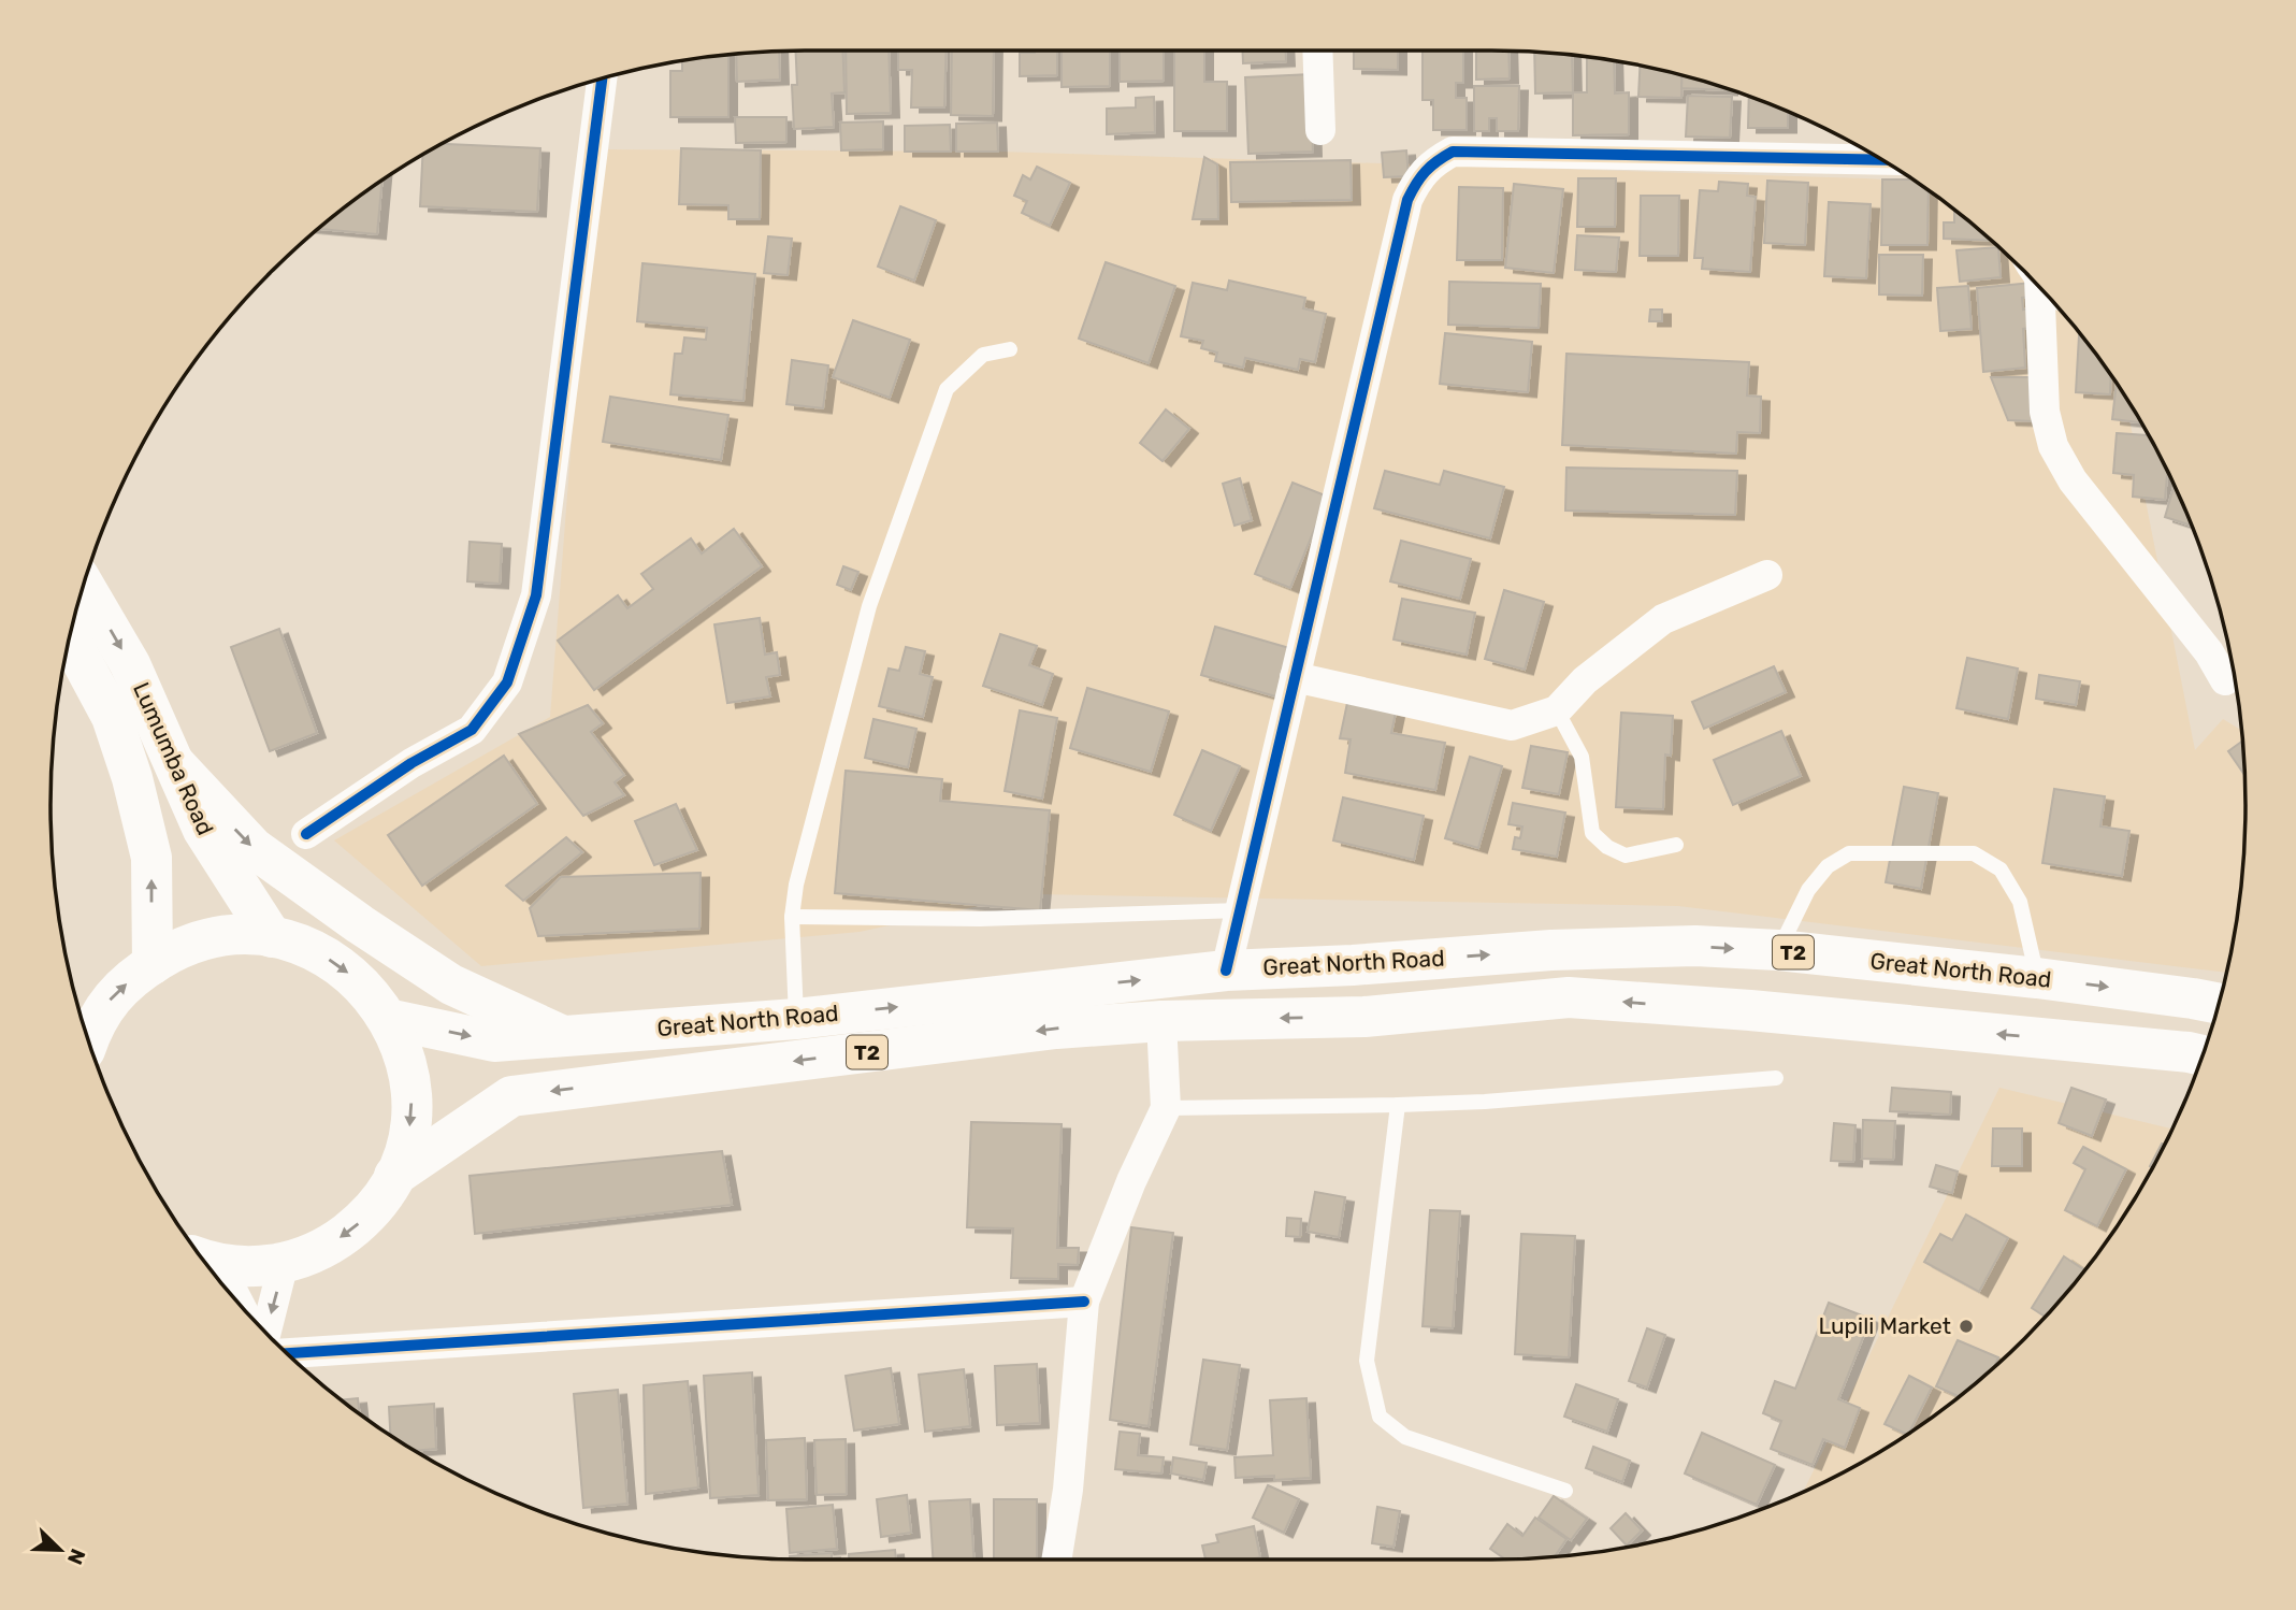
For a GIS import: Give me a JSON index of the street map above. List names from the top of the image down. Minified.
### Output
{"streets":{"main road":["Lumumba Road","T2","Great North Road"]},"places":["Lupili Market"],"north":"bottom right"}
